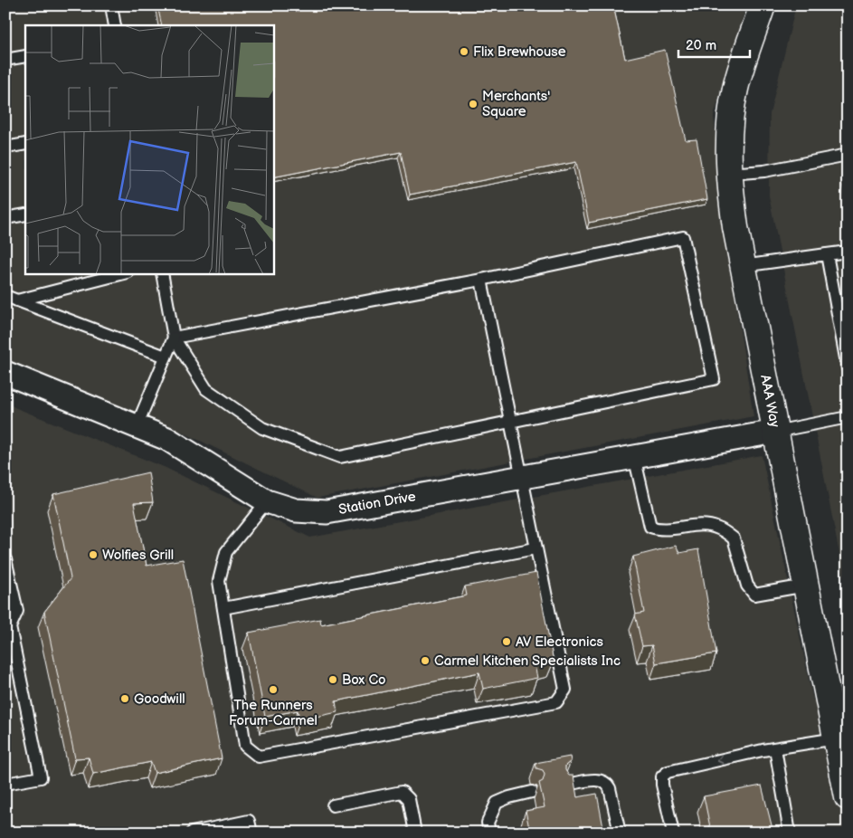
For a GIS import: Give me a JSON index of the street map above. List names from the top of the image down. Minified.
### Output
{"streets":{"street":["AAA Way","Station Drive"]},"crossings":[["AAA Way","Station Drive"]],"places":["Flix Brewhouse","Merchants' Square","Wolfies Grill","AV Electronics","Carmel Kitchen Specialists Inc","Box Co","The Runners Forum-Carmel","Goodwill"],"scale_bar":"20 m"}
